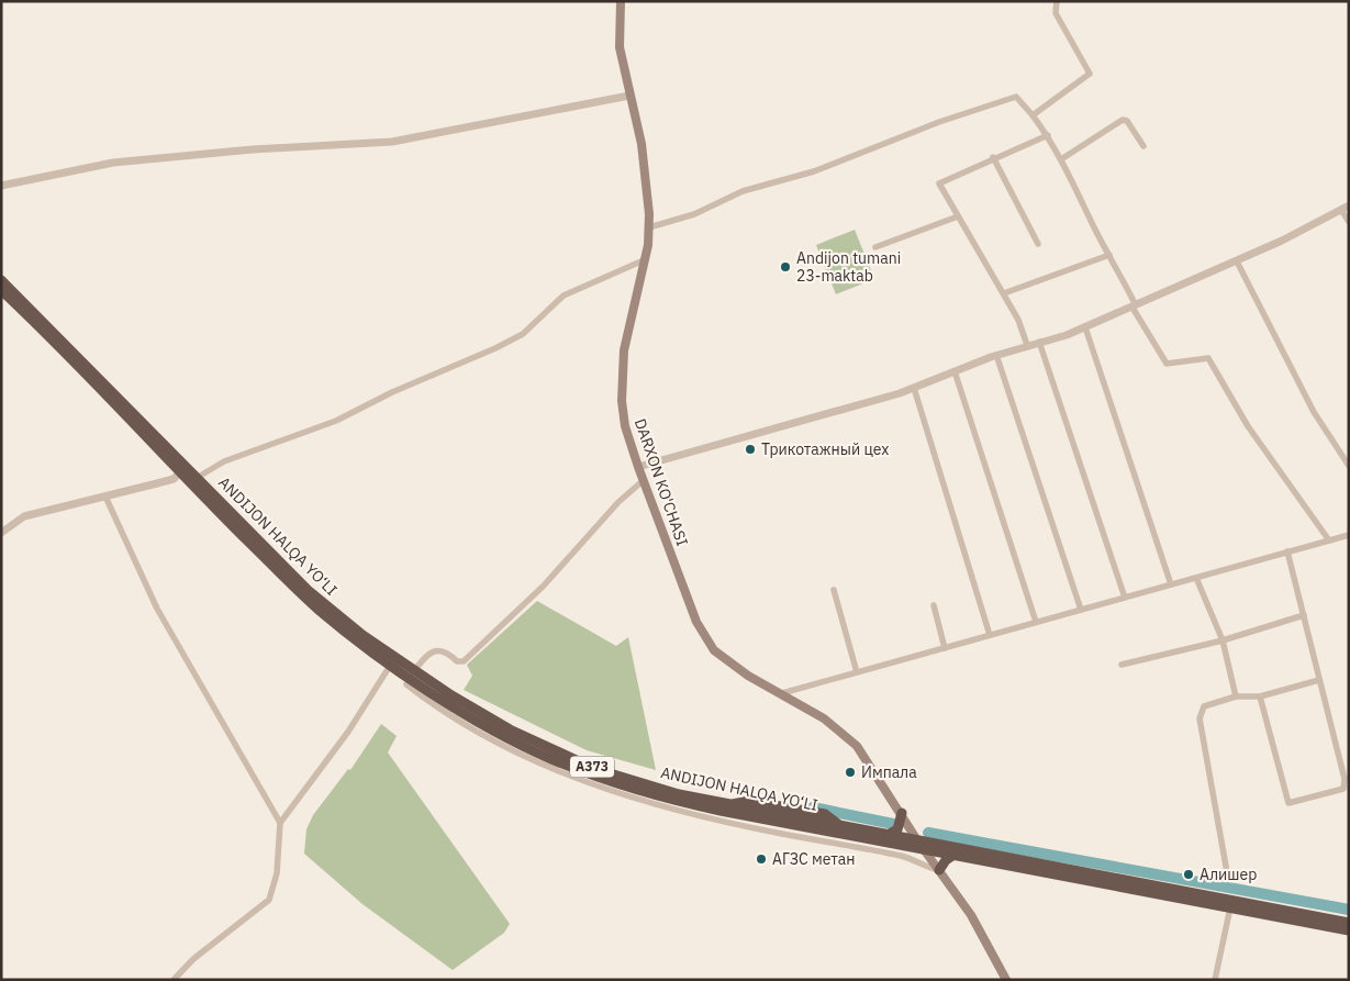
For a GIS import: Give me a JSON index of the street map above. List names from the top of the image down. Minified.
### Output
{"streets":{"highway":["ANDIJON HALQA YO‘LI","A373"],"main road":["DARXON KO'CHASI"]},"crossings":[["DARXON KO'CHASI","ANDIJON HALQA YO‘LI"]],"places":["Andijon tumani 23-maktab","Трикотажный цех","Импала","АГЗС метан","Алишер"]}
